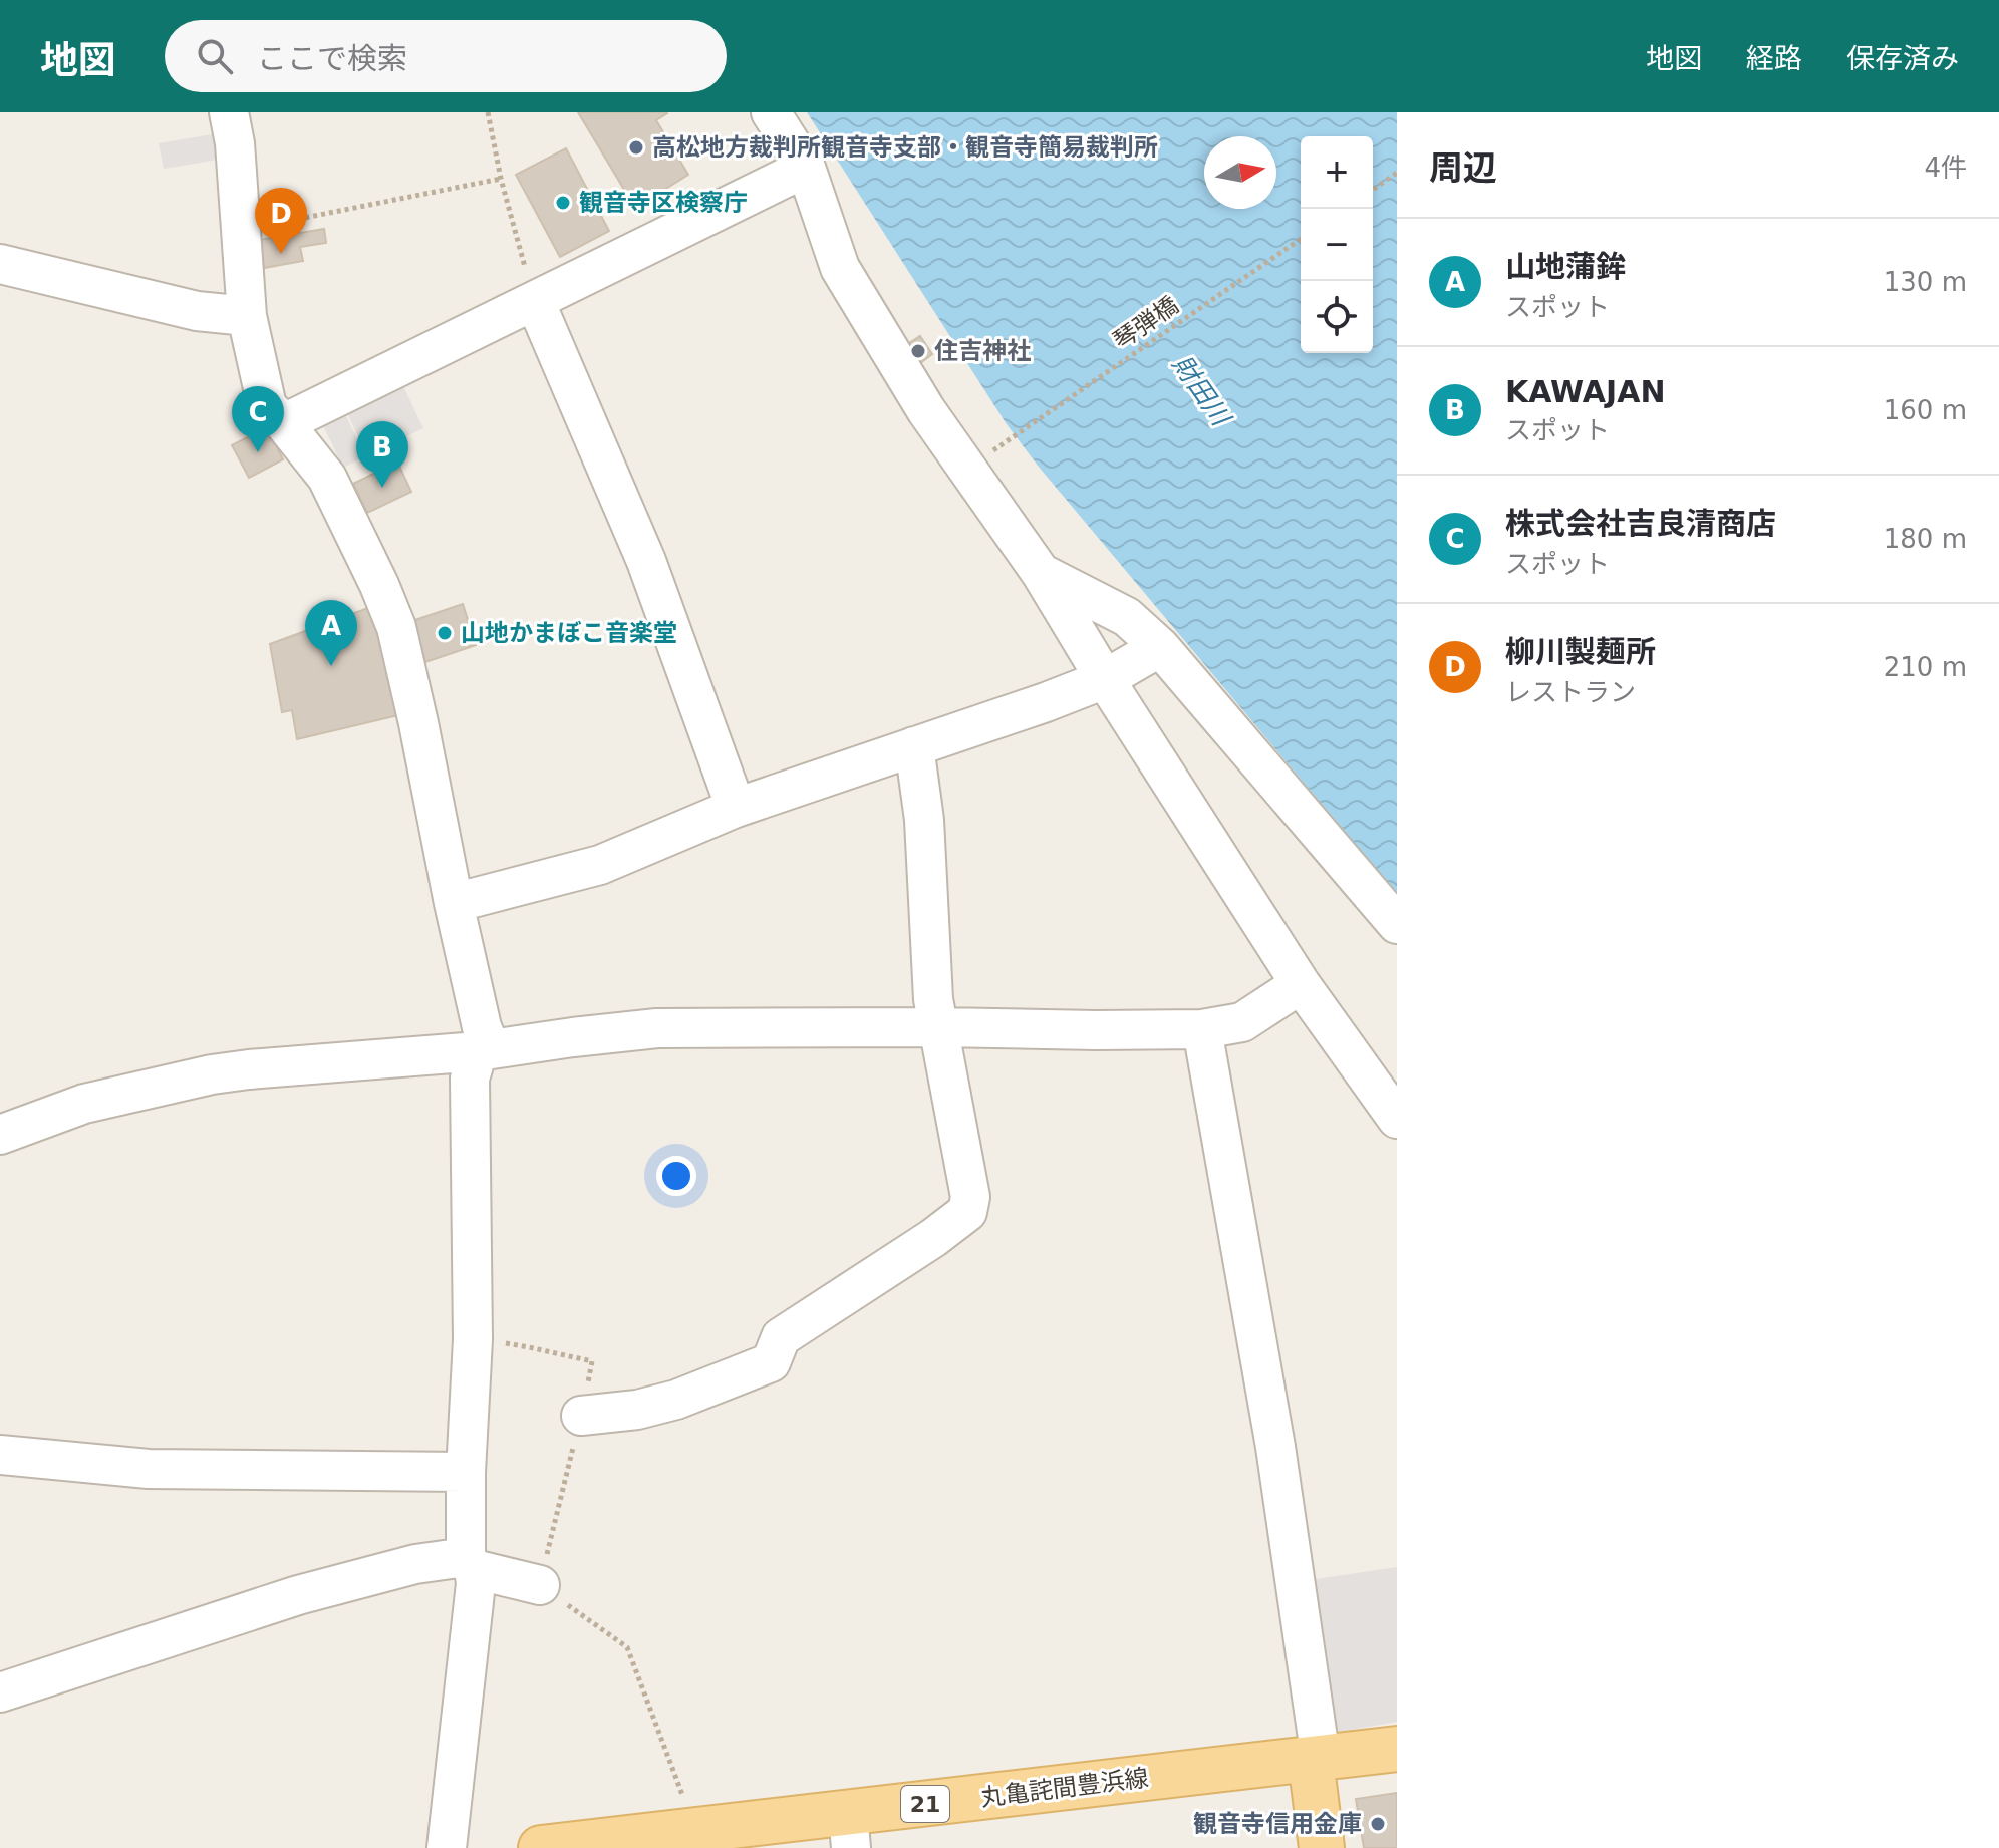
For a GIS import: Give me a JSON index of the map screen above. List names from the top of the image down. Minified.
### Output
{"streets":{"main road":["丸亀詫間豊浜線","21"],"path":["琴弾橋"]},"water":["財田川"],"places":["高松地方裁判所観音寺支部・観音寺簡易裁判所","観音寺区検察庁","住吉神社","山地かまぼこ音楽堂","観音寺信用金庫"],"north":"right","page":{"header":"地図","search":"ここで検索","nav":["地図","経路","保存済み"],"heading":["周辺","4件"],"map_buttons":["+","−"],"pins":["D","C","B","A"],"list":[{"mark":"A","name":"山地蒲鉾","note":"スポット","value":"130 m"},{"mark":"B","name":"KAWAJAN","note":"スポット","value":"160 m"},{"mark":"C","name":"株式会社吉良清商店","note":"スポット","value":"180 m"},{"mark":"D","name":"柳川製麺所","note":"レストラン","value":"210 m"}]}}
